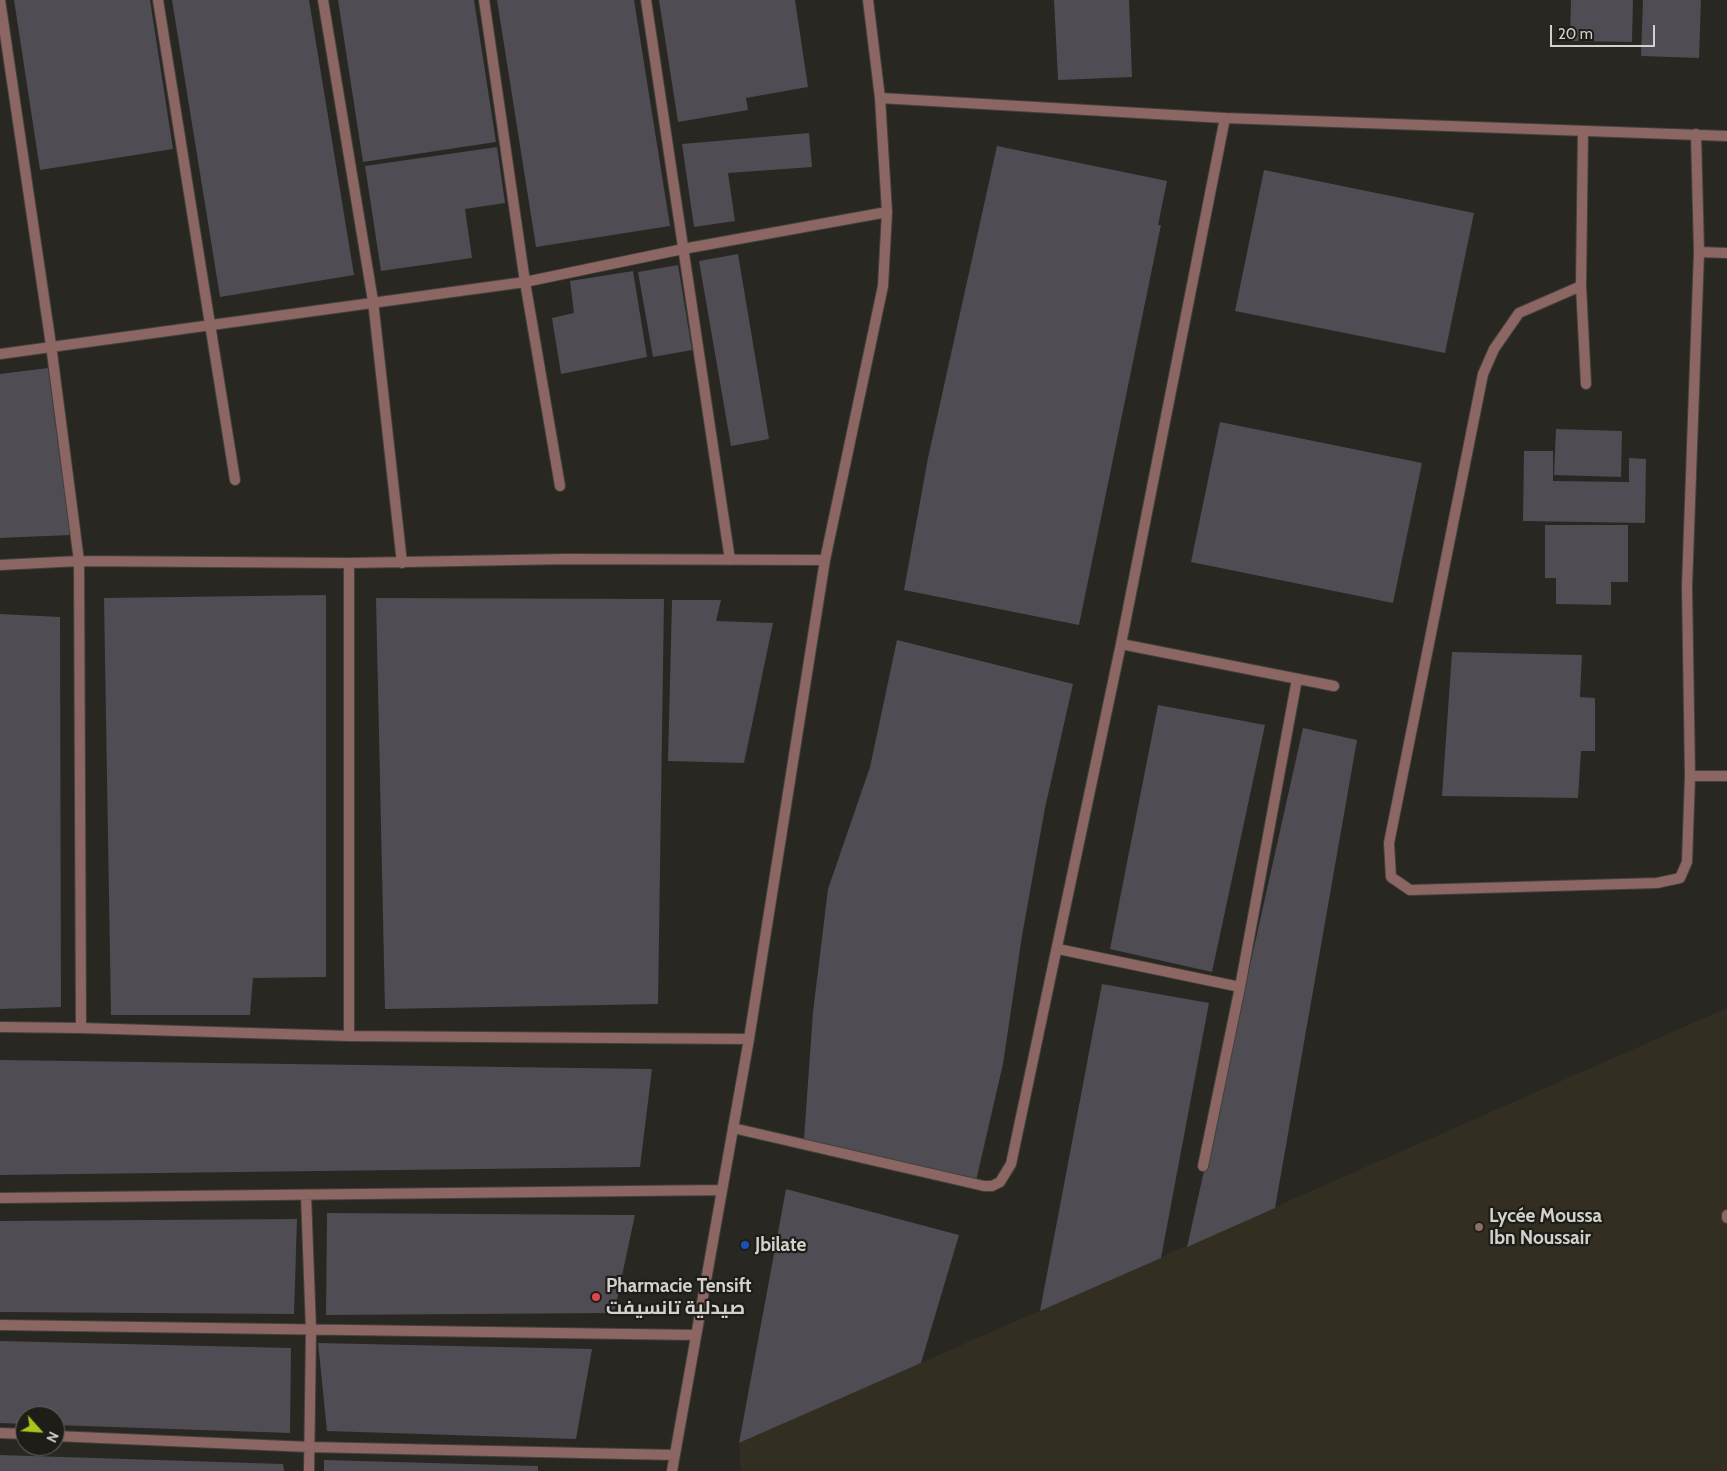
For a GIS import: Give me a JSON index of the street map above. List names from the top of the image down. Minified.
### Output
{"places":["Lycée Moussa Ibn Noussair","Jbilate","Pharmacie Tensift صيدلية تانسيفت"],"scale_bar":"20 m","north":"bottom right"}
